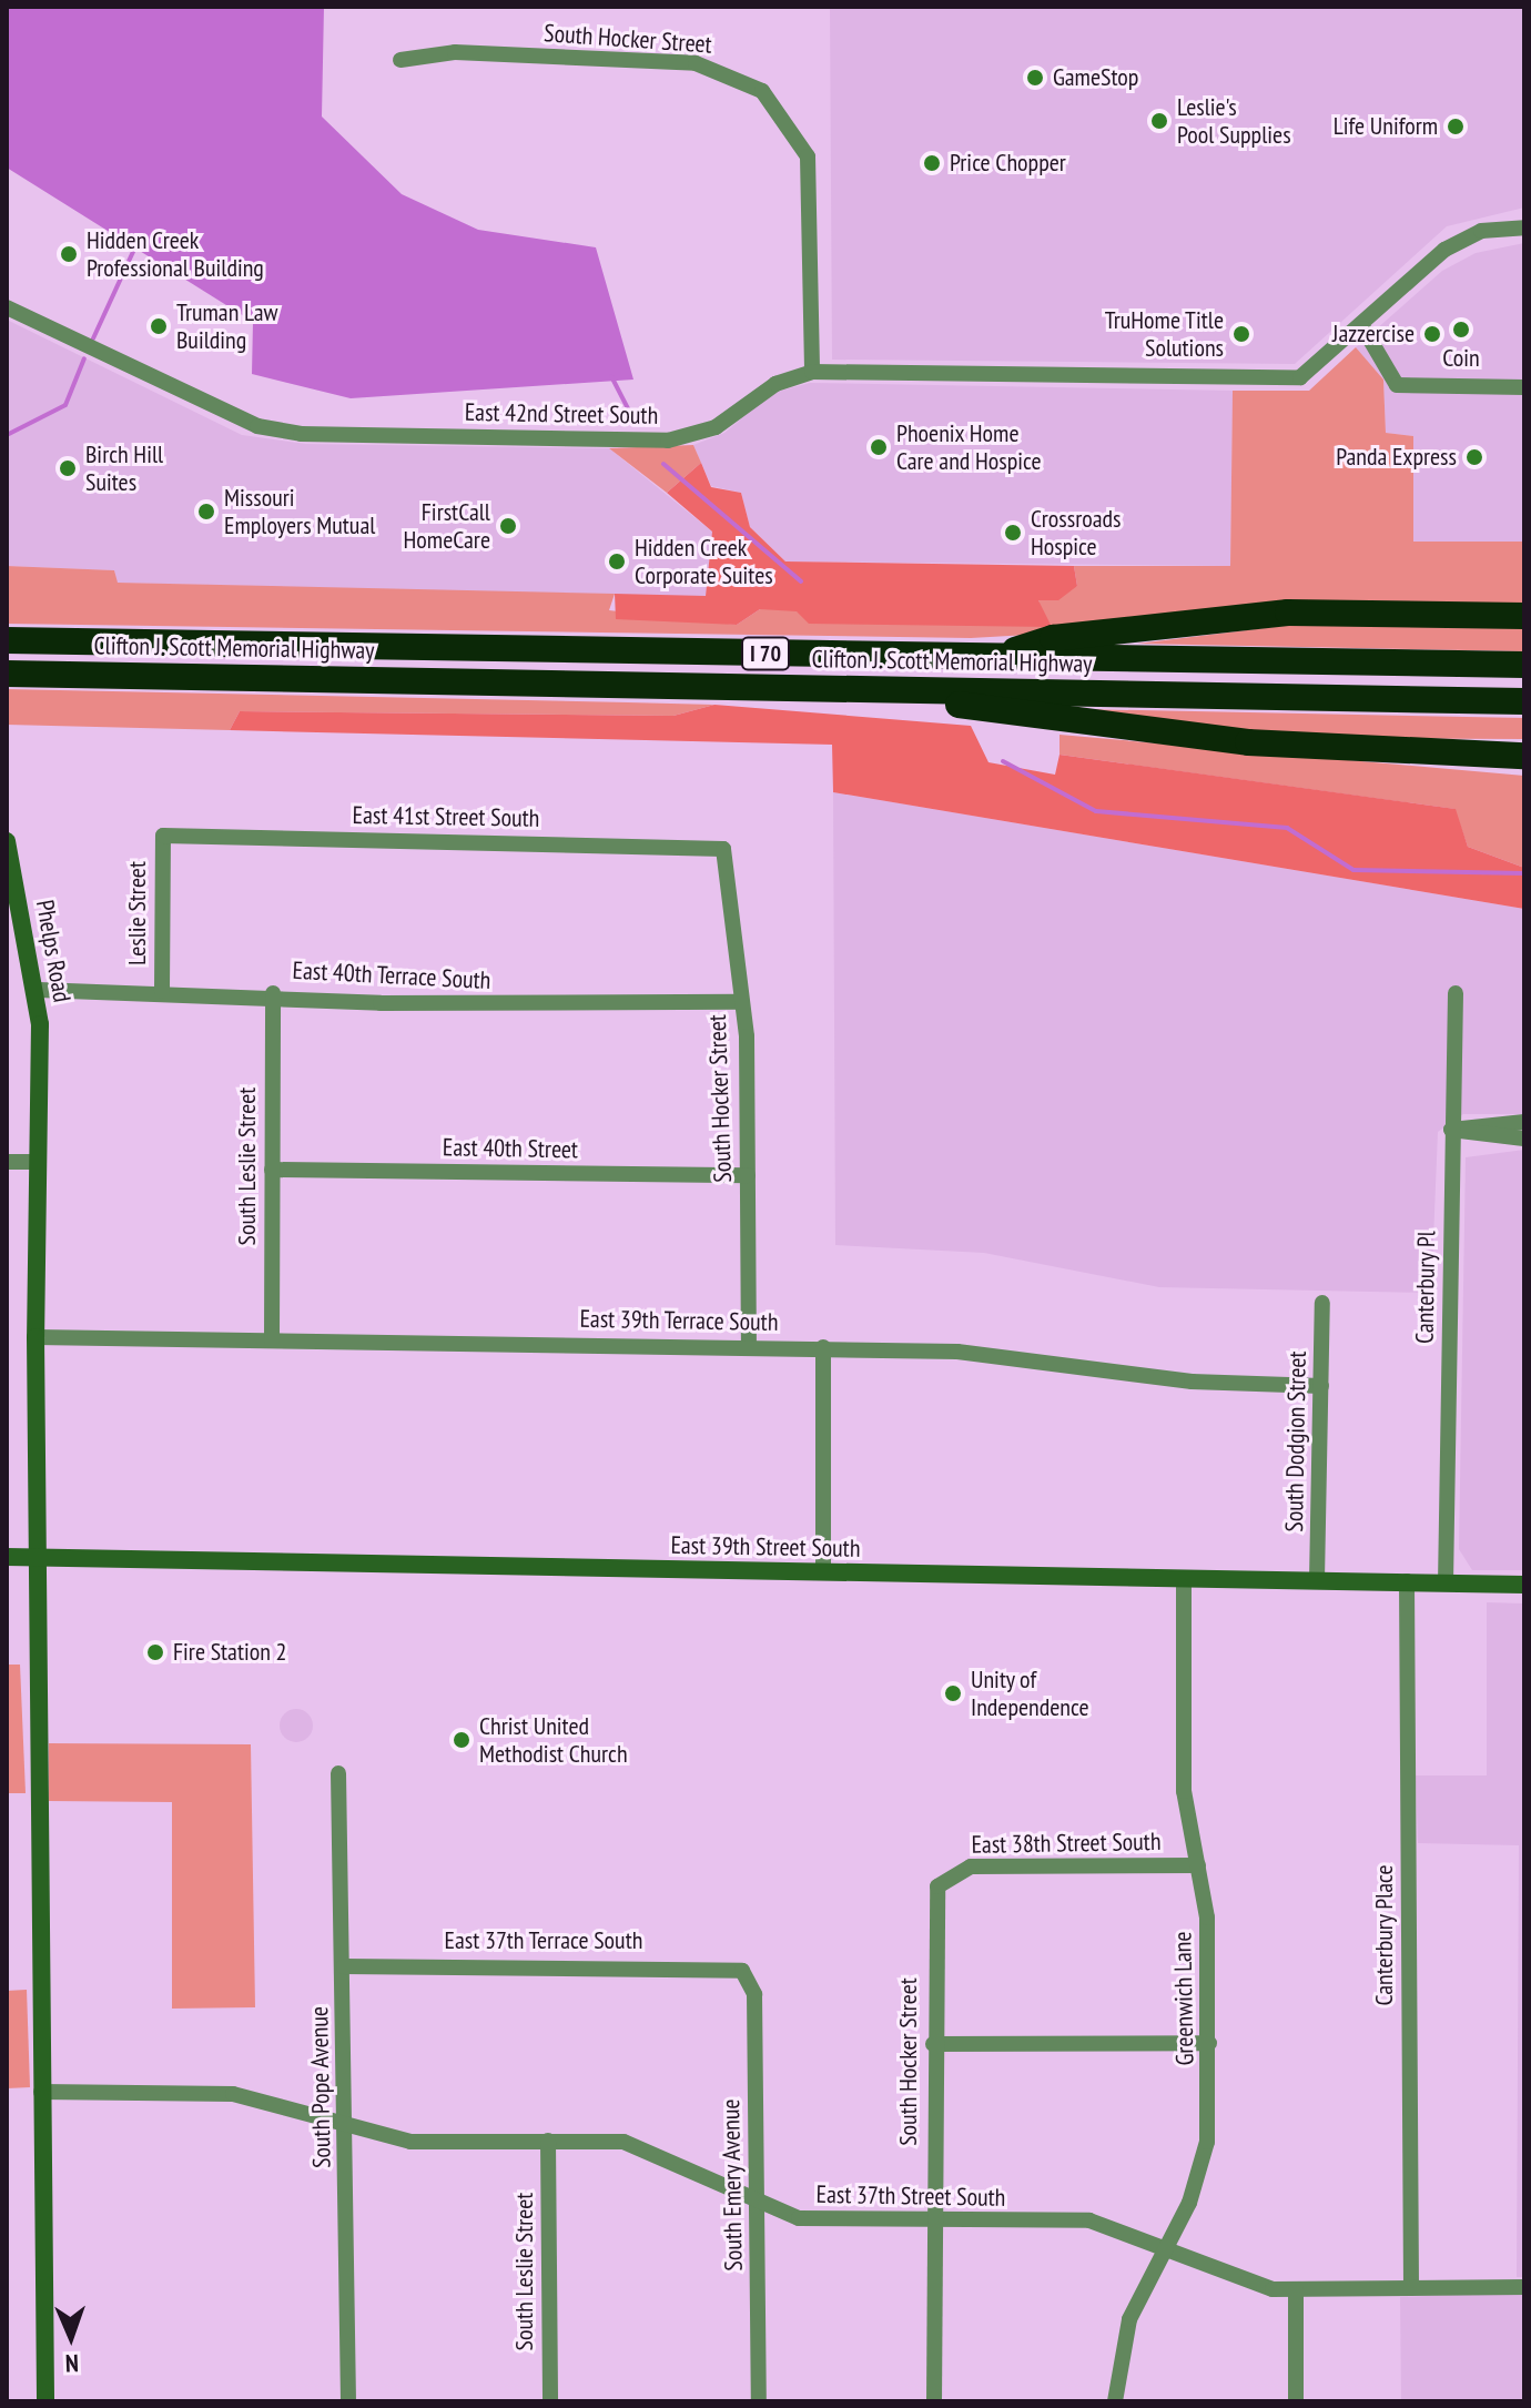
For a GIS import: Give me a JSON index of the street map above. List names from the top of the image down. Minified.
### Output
{"streets":{"highway":["Clifton J. Scott Memorial Highway","I 70"],"street":["South Hocker Street","East 42nd Street South","East 41st Street South","Leslie Street","Phelps Road","East 40th Terrace South","East 40th Street","South Leslie Street","Canterbury Pl","East 39th Terrace South","South Dodgion Street","East 39th Street South","East 38th Street South","Canterbury Place","East 37th Terrace South","Greenwich Lane","South Pope Avenue","South Emery Avenue","East 37th Street South"]},"crossings":[["South Hocker Street","East 42nd Street South"],["South Hocker Street","East 41st Street South"],["South Hocker Street","East 40th Terrace South"],["South Hocker Street","East 40th Street"],["South Hocker Street","East 39th Terrace South"],["South Hocker Street","East 38th Street South"],["South Hocker Street","East 37th Street South"],["East 41st Street South","Leslie Street"],["Leslie Street","East 40th Terrace South"],["Phelps Road","East 40th Terrace South"],["Phelps Road","East 39th Terrace South"],["Phelps Road","East 39th Street South"],["Phelps Road","East 37th Street South"],["East 40th Terrace South","South Leslie Street"],["East 40th Street","South Leslie Street"],["South Leslie Street","East 39th Terrace South"],["South Leslie Street","East 37th Street South"],["Canterbury Pl","East 39th Street South"],["East 39th Terrace South","South Dodgion Street"],["South Dodgion Street","East 39th Street South"],["East 39th Street South","Canterbury Place"],["East 39th Street South","Greenwich Lane"],["East 38th Street South","Greenwich Lane"],["Canterbury Place","East 37th Street South"],["East 37th Terrace South","South Pope Avenue"],["East 37th Terrace South","South Emery Avenue"],["Greenwich Lane","East 37th Street South"],["South Pope Avenue","East 37th Street South"],["South Emery Avenue","East 37th Street South"]],"places":["GameStop","Leslie's Pool Supplies","Life Uniform","Price Chopper","Hidden Creek Professional Building","Truman Law Building","Coin","TruHome Title Solutions","Jazzercise","Phoenix Home Care and Hospice","Panda Express","Birch Hill Suites","Missouri Employers Mutual","FirstCall HomeCare","Crossroads Hospice","Hidden Creek Corporate Suites","Fire Station 2","Unity of Independence","Christ United Methodist Church"],"north":"bottom"}
